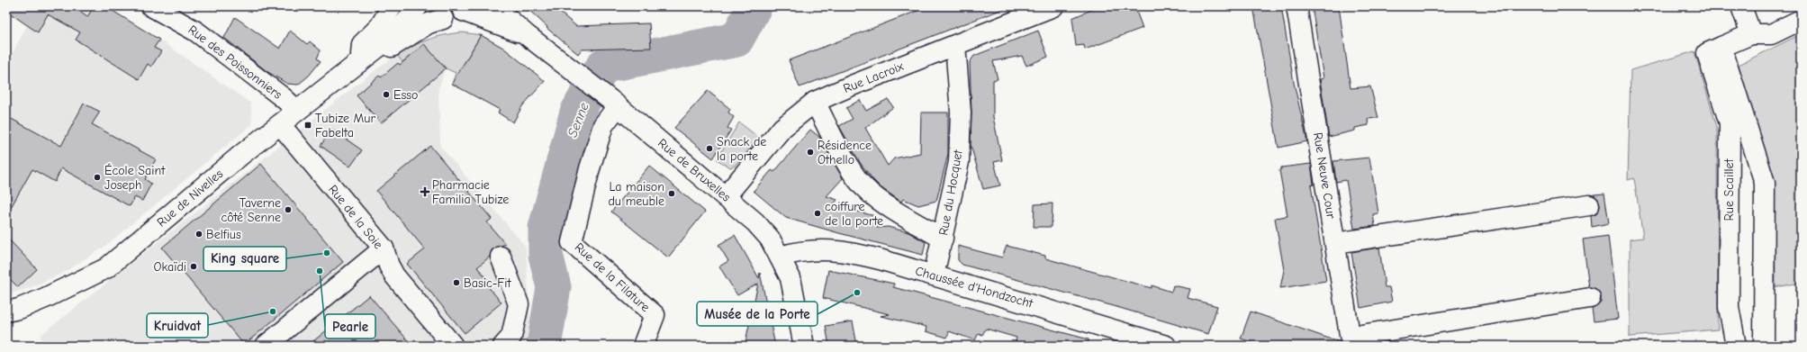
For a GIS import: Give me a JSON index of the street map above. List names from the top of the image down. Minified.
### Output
{"streets":{"street":["Rue des Poissonniers","Rue Lacroix","Rue de Bruxelles","Rue Neuve Cour","Rue Scaillet","Rue du Hocquet","Rue de Nivelles","Rue de la Soie","Rue de la Filature","Chaussée d'Hondzocht"]},"crossings":[["Rue des Poissonniers","Rue de Nivelles"],["Rue Lacroix","Rue de Bruxelles"],["Rue Lacroix","Rue du Hocquet"],["Rue de Bruxelles","Rue de Nivelles"],["Rue de Bruxelles","Rue de la Filature"],["Rue de Bruxelles","Chaussée d'Hondzocht"],["Rue du Hocquet","Chaussée d'Hondzocht"],["Rue de Nivelles","Rue de la Soie"]],"water":["Senne"],"places":{"other":["Esso","Snack de la porte","Résidence Othello","École Saint Joseph","La maison du meuble","Taverne côté Senne","coiffure de la porte","Belfius","King square","Okaïdi","Pearle","Basic-Fit","Musée de la Porte","Kruidvat"],"transit":["Tubize Mur Fabelta"],"health":["Pharmacie Familia Tubize"]}}
